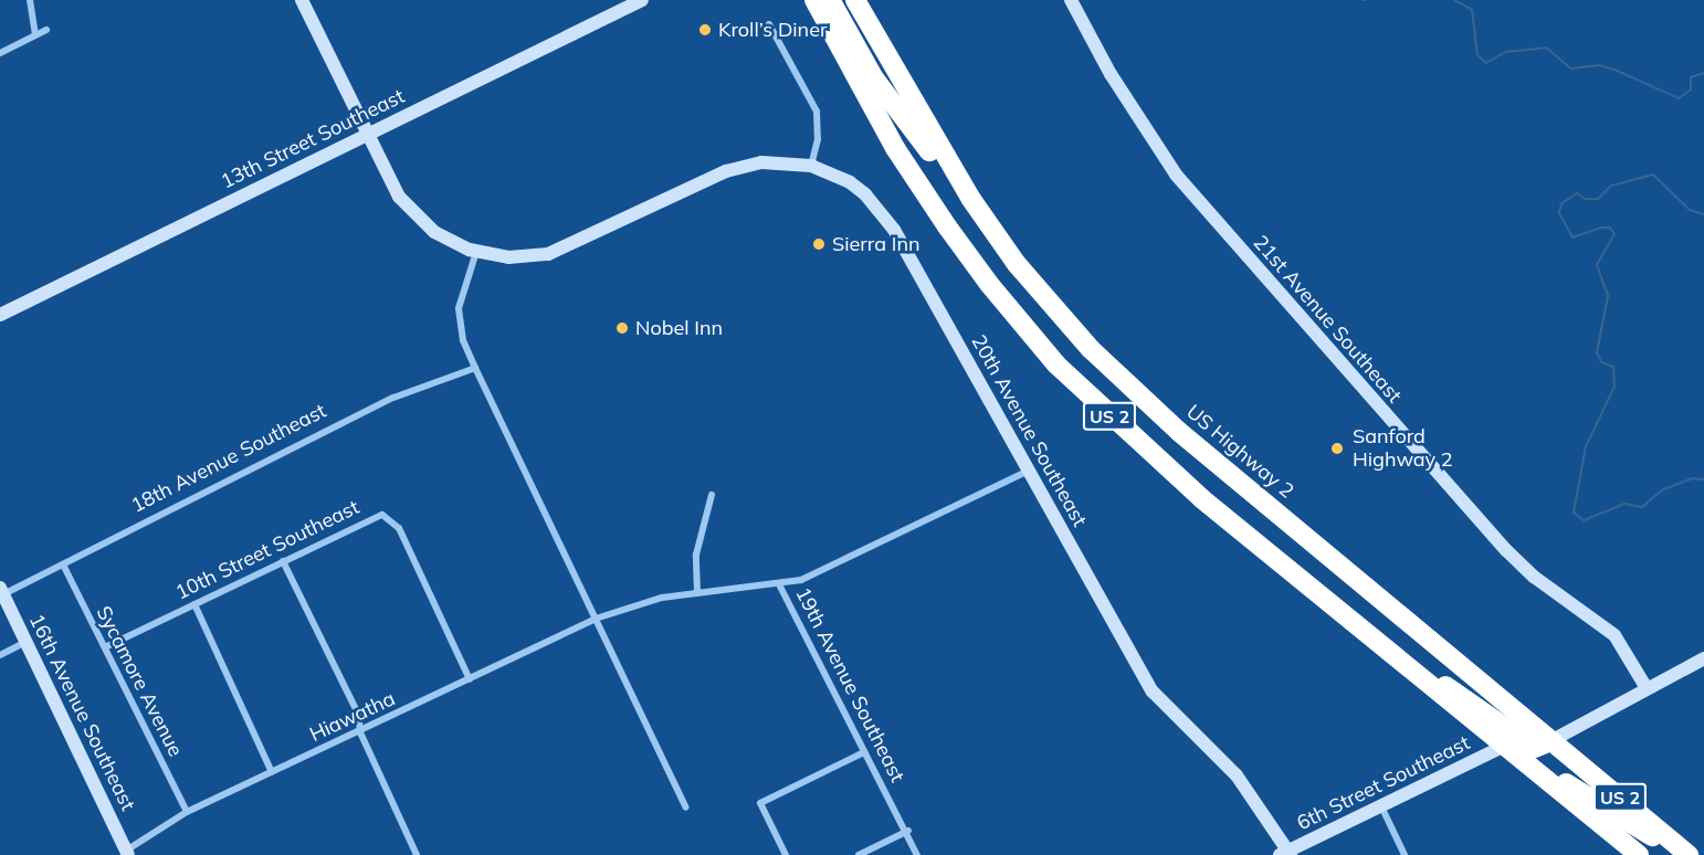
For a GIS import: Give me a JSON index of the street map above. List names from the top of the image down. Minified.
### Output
{"streets":{"highway":["US 2","US Highway 2"],"street":["13th Street Southeast","21st Avenue Southeast","20th Avenue Southeast","18th Avenue Southeast","10th Street Southeast","Sycamore Avenue","19th Avenue Southeast","16th Avenue Southeast","Hiawatha","6th Street Southeast"]},"crossings":[["US 2","6th Street Southeast"],["20th Avenue Southeast","6th Street Southeast"],["18th Avenue Southeast","Sycamore Avenue"],["18th Avenue Southeast","16th Avenue Southeast"],["10th Street Southeast","Sycamore Avenue"],["10th Street Southeast","Hiawatha"],["Sycamore Avenue","Hiawatha"],["19th Avenue Southeast","Hiawatha"],["16th Avenue Southeast","Hiawatha"]],"places":["Kroll’s Diner","Sierra Inn","Nobel Inn","Sanford Highway 2"]}
